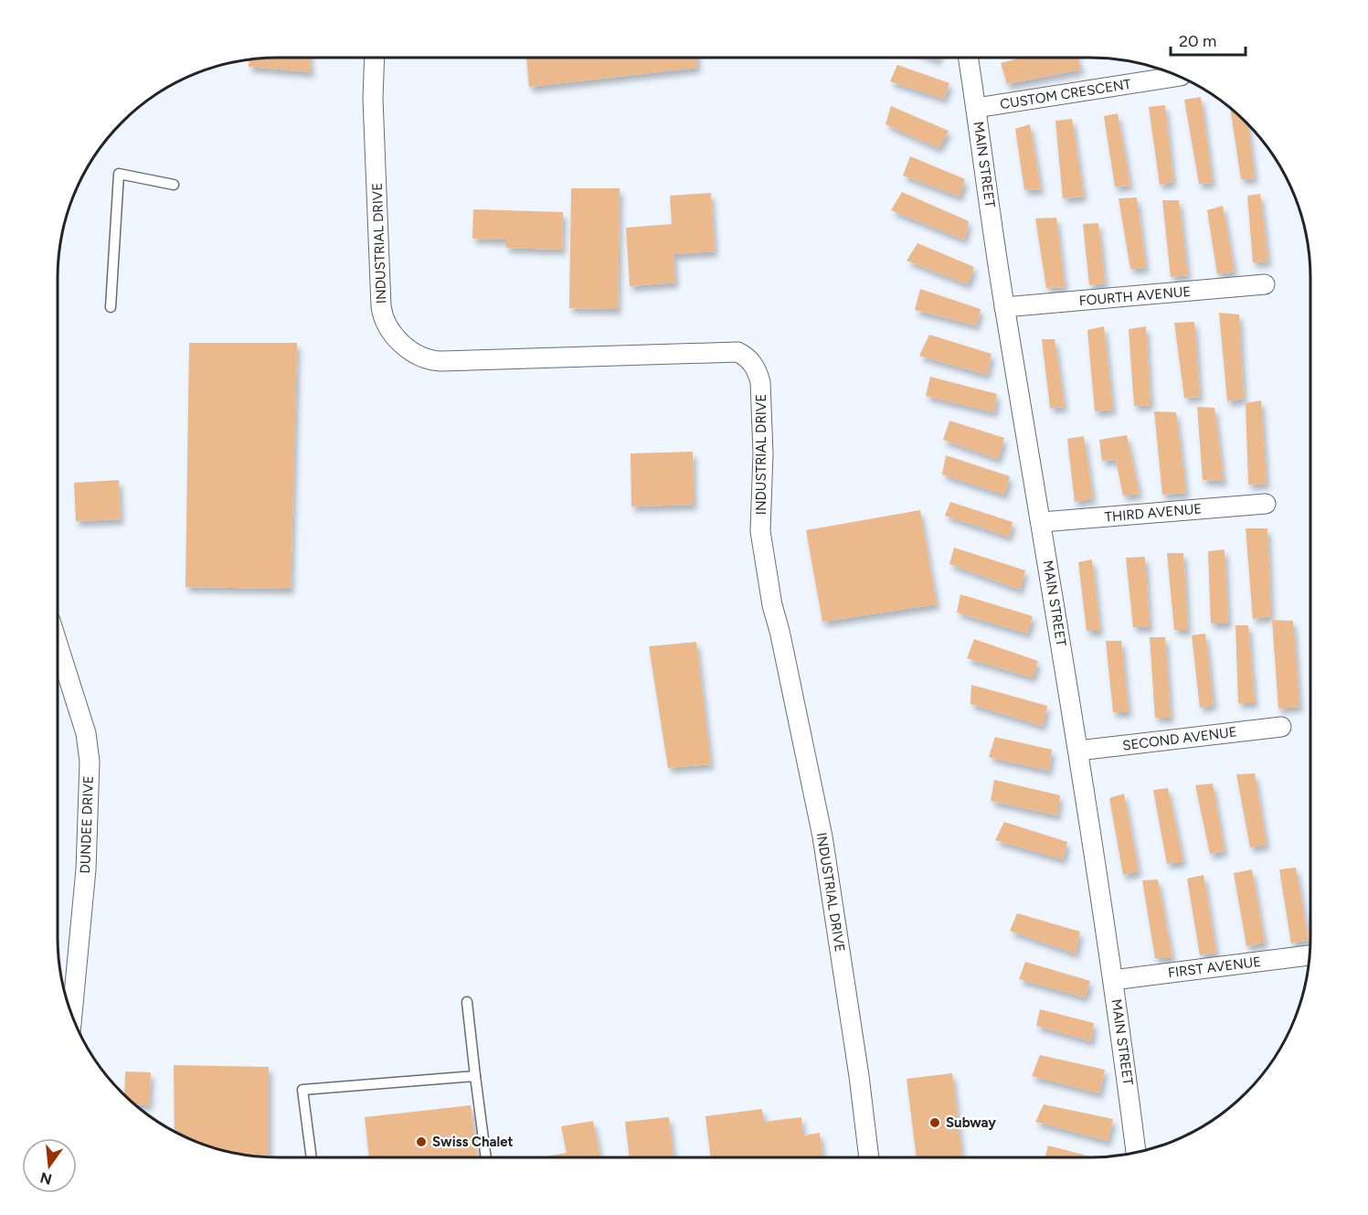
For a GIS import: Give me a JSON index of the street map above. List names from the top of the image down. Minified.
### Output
{"streets":{"street":["CUSTOM CRESCENT","MAIN STREET","INDUSTRIAL DRIVE","FOURTH AVENUE","THIRD AVENUE","SECOND AVENUE","DUNDEE DRIVE","FIRST AVENUE"]},"crossings":[["CUSTOM CRESCENT","MAIN STREET"],["MAIN STREET","FOURTH AVENUE"],["MAIN STREET","THIRD AVENUE"],["MAIN STREET","SECOND AVENUE"],["MAIN STREET","FIRST AVENUE"]],"places":["Subway","Swiss Chalet"],"scale_bar":"20 m","north":"bottom"}
